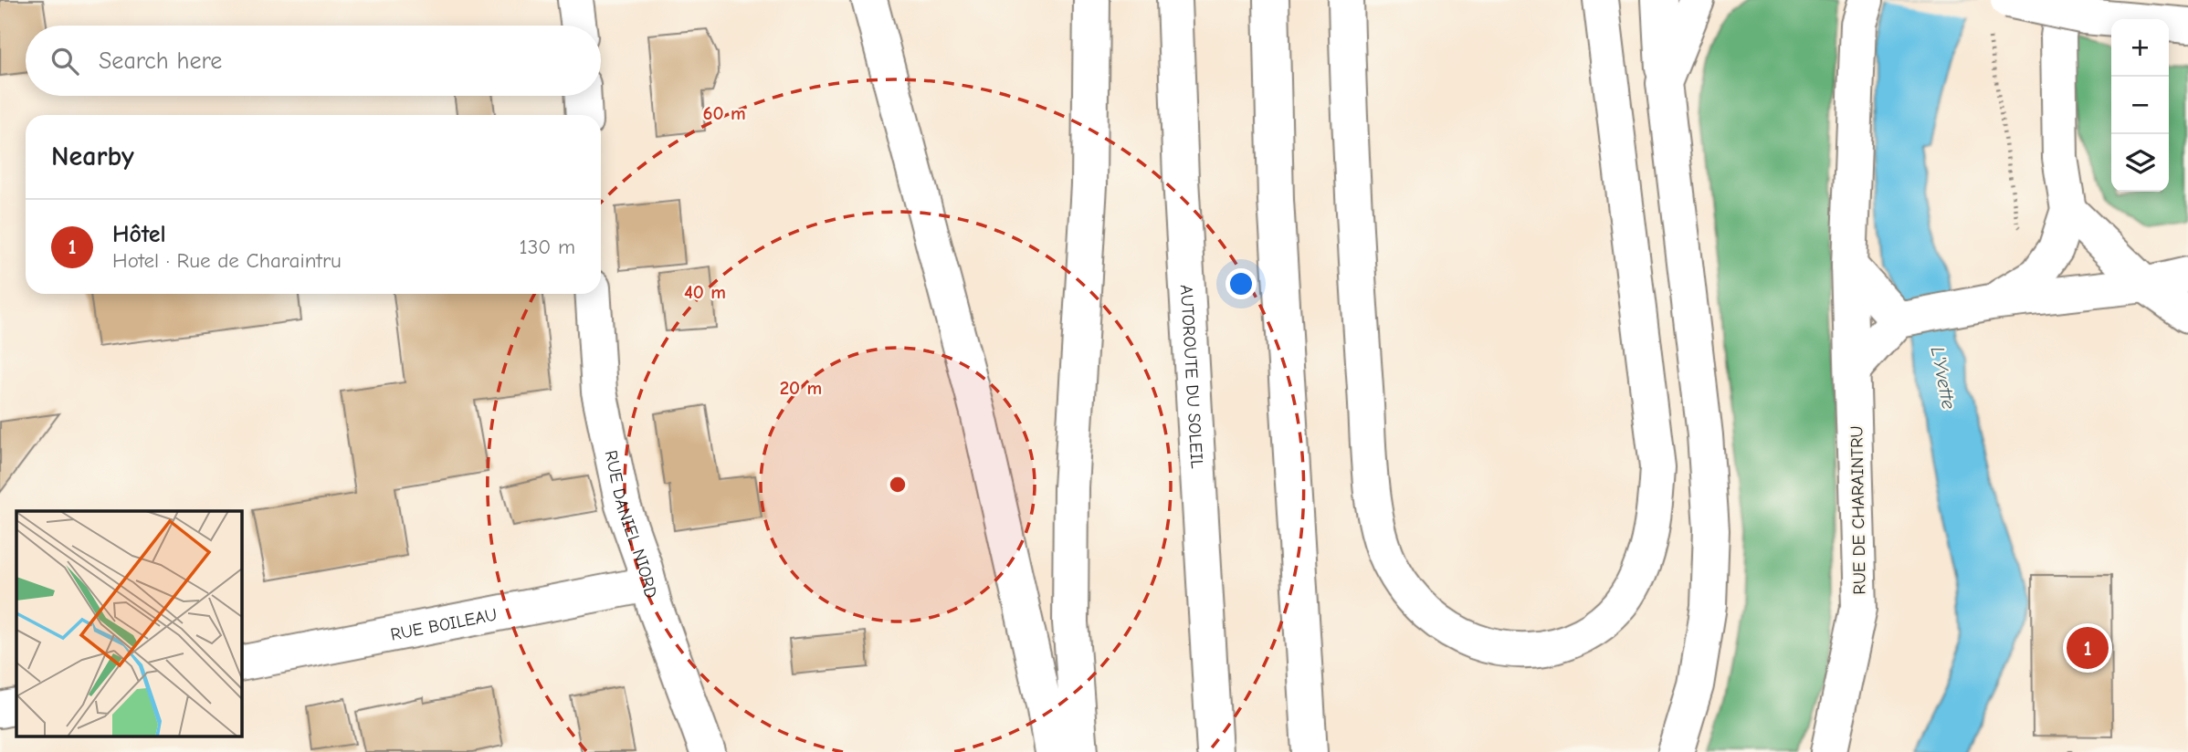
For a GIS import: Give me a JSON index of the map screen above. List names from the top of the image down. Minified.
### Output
{"streets":{"main road":["AUTOROUTE DU SOLEIL","RUE DE CHARAINTRU","RUE DANIEL NIORD","RUE BOILEAU"]},"crossings":[["RUE DANIEL NIORD","RUE BOILEAU"]],"water":["L'Yvette"],"page":{"map_buttons":["+","−"],"search":"Search here","heading":"Nearby","list":[{"mark":"1","name":"Hôtel","note":"Hotel · Rue de Charaintru","value":"130 m"}],"pins":"1"},"rings":["60 m","40 m","20 m"]}
